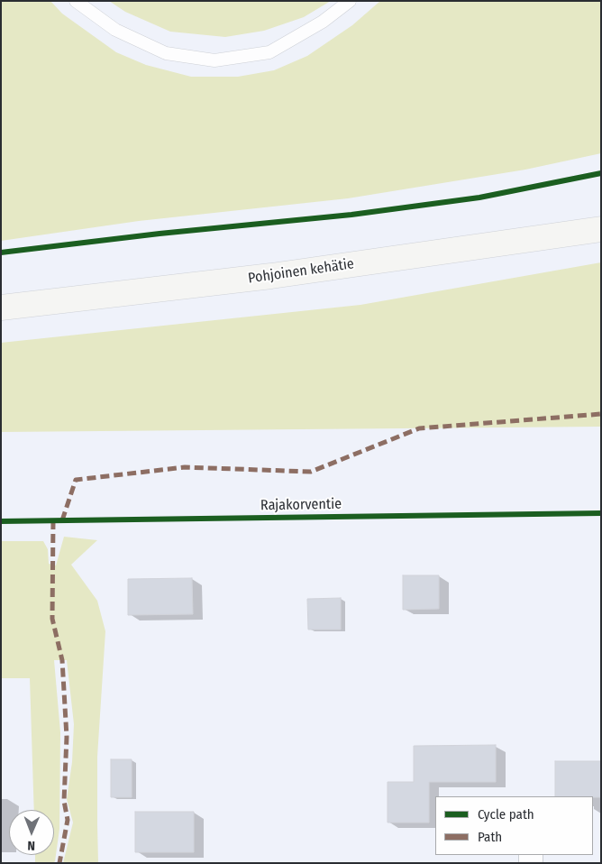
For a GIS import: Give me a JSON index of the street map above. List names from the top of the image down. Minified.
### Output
{"streets":{"main road":["Pohjoinen kehätie"],"cycle path":["Rajakorventie"]},"legend":["Cycle path","Path"],"north":"bottom"}
